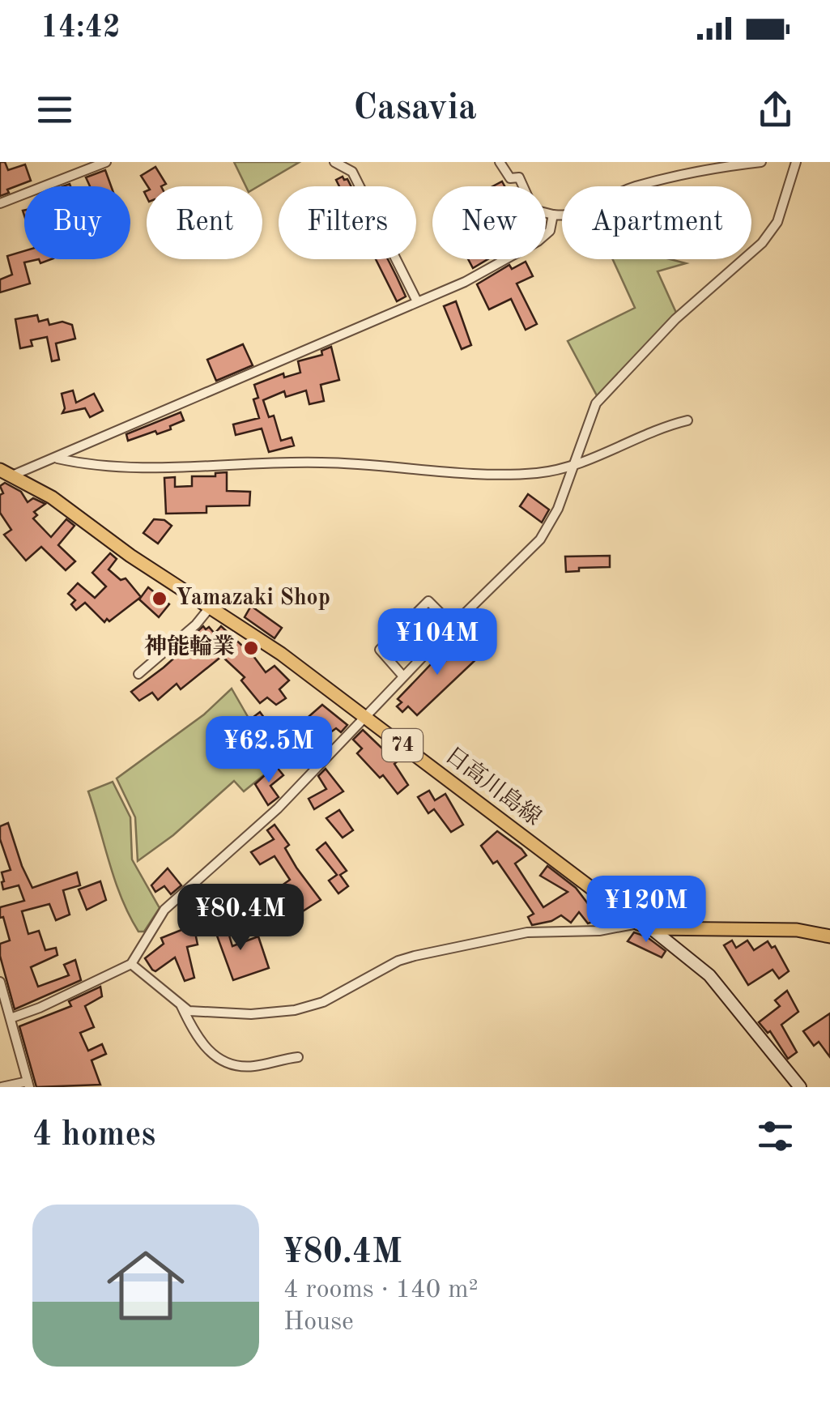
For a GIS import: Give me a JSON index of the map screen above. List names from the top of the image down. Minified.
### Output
{"streets":{"main road":["74","日高川島線"]},"places":["Yamazaki Shop","神能輪業"],"page":{"status":"14:42","header":"Casavia","chip":["Buy","Rent","Filters","New","Apartment"],"price":["¥104M","¥62.5M","¥120M","¥80.4M"],"heading":"4 homes","list":[{"name":"¥80.4M","note":"4 rooms · 140 m² · House"}]}}
